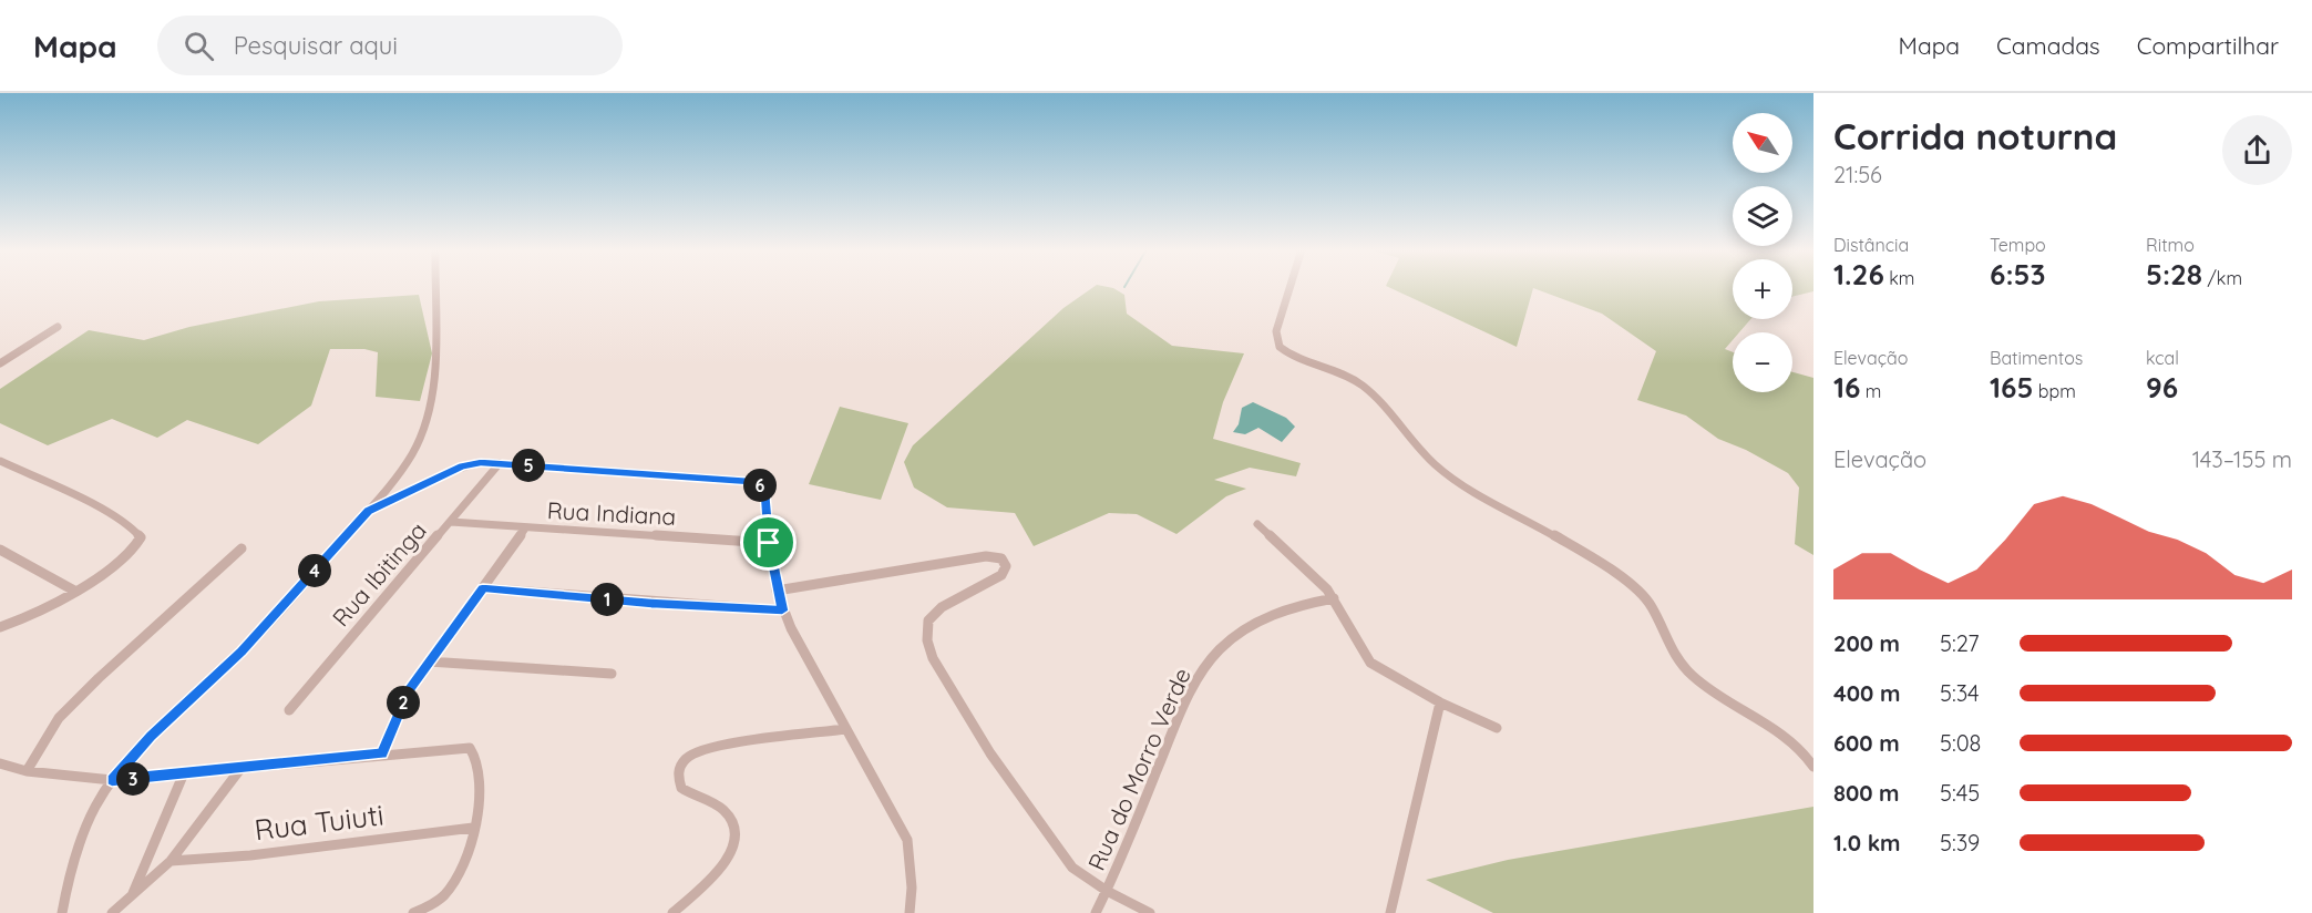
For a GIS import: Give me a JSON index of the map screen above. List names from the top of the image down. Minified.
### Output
{"streets":{"street":["Rua Indiana","Rua Ibitinga","Rua do Morro Verde","Rua Tuiuti"]},"crossings":[["Rua Indiana","Rua Ibitinga"]],"north":"top left","page":{"header":"Mapa","search":"Pesquisar aqui","nav":["Mapa","Camadas","Compartilhar"],"heading":["Corrida noturna","21:56"],"map_buttons":["+","−"],"stats":[["Distância","1.26 km"],["Tempo","6:53"],["Ritmo","5:28 /km"],["Elevação","16 m"],["Batimentos","165 bpm"],["kcal","96"]],"chart":["Elevação","143–155 m"],"pins":["5","6","4","1","2","3"],"list":[{"name":"200 m","note":"5:27"},{"name":"400 m","note":"5:34"},{"name":"600 m","note":"5:08"},{"name":"800 m","note":"5:45"},{"name":"1.0 km","note":"5:39"}]}}
